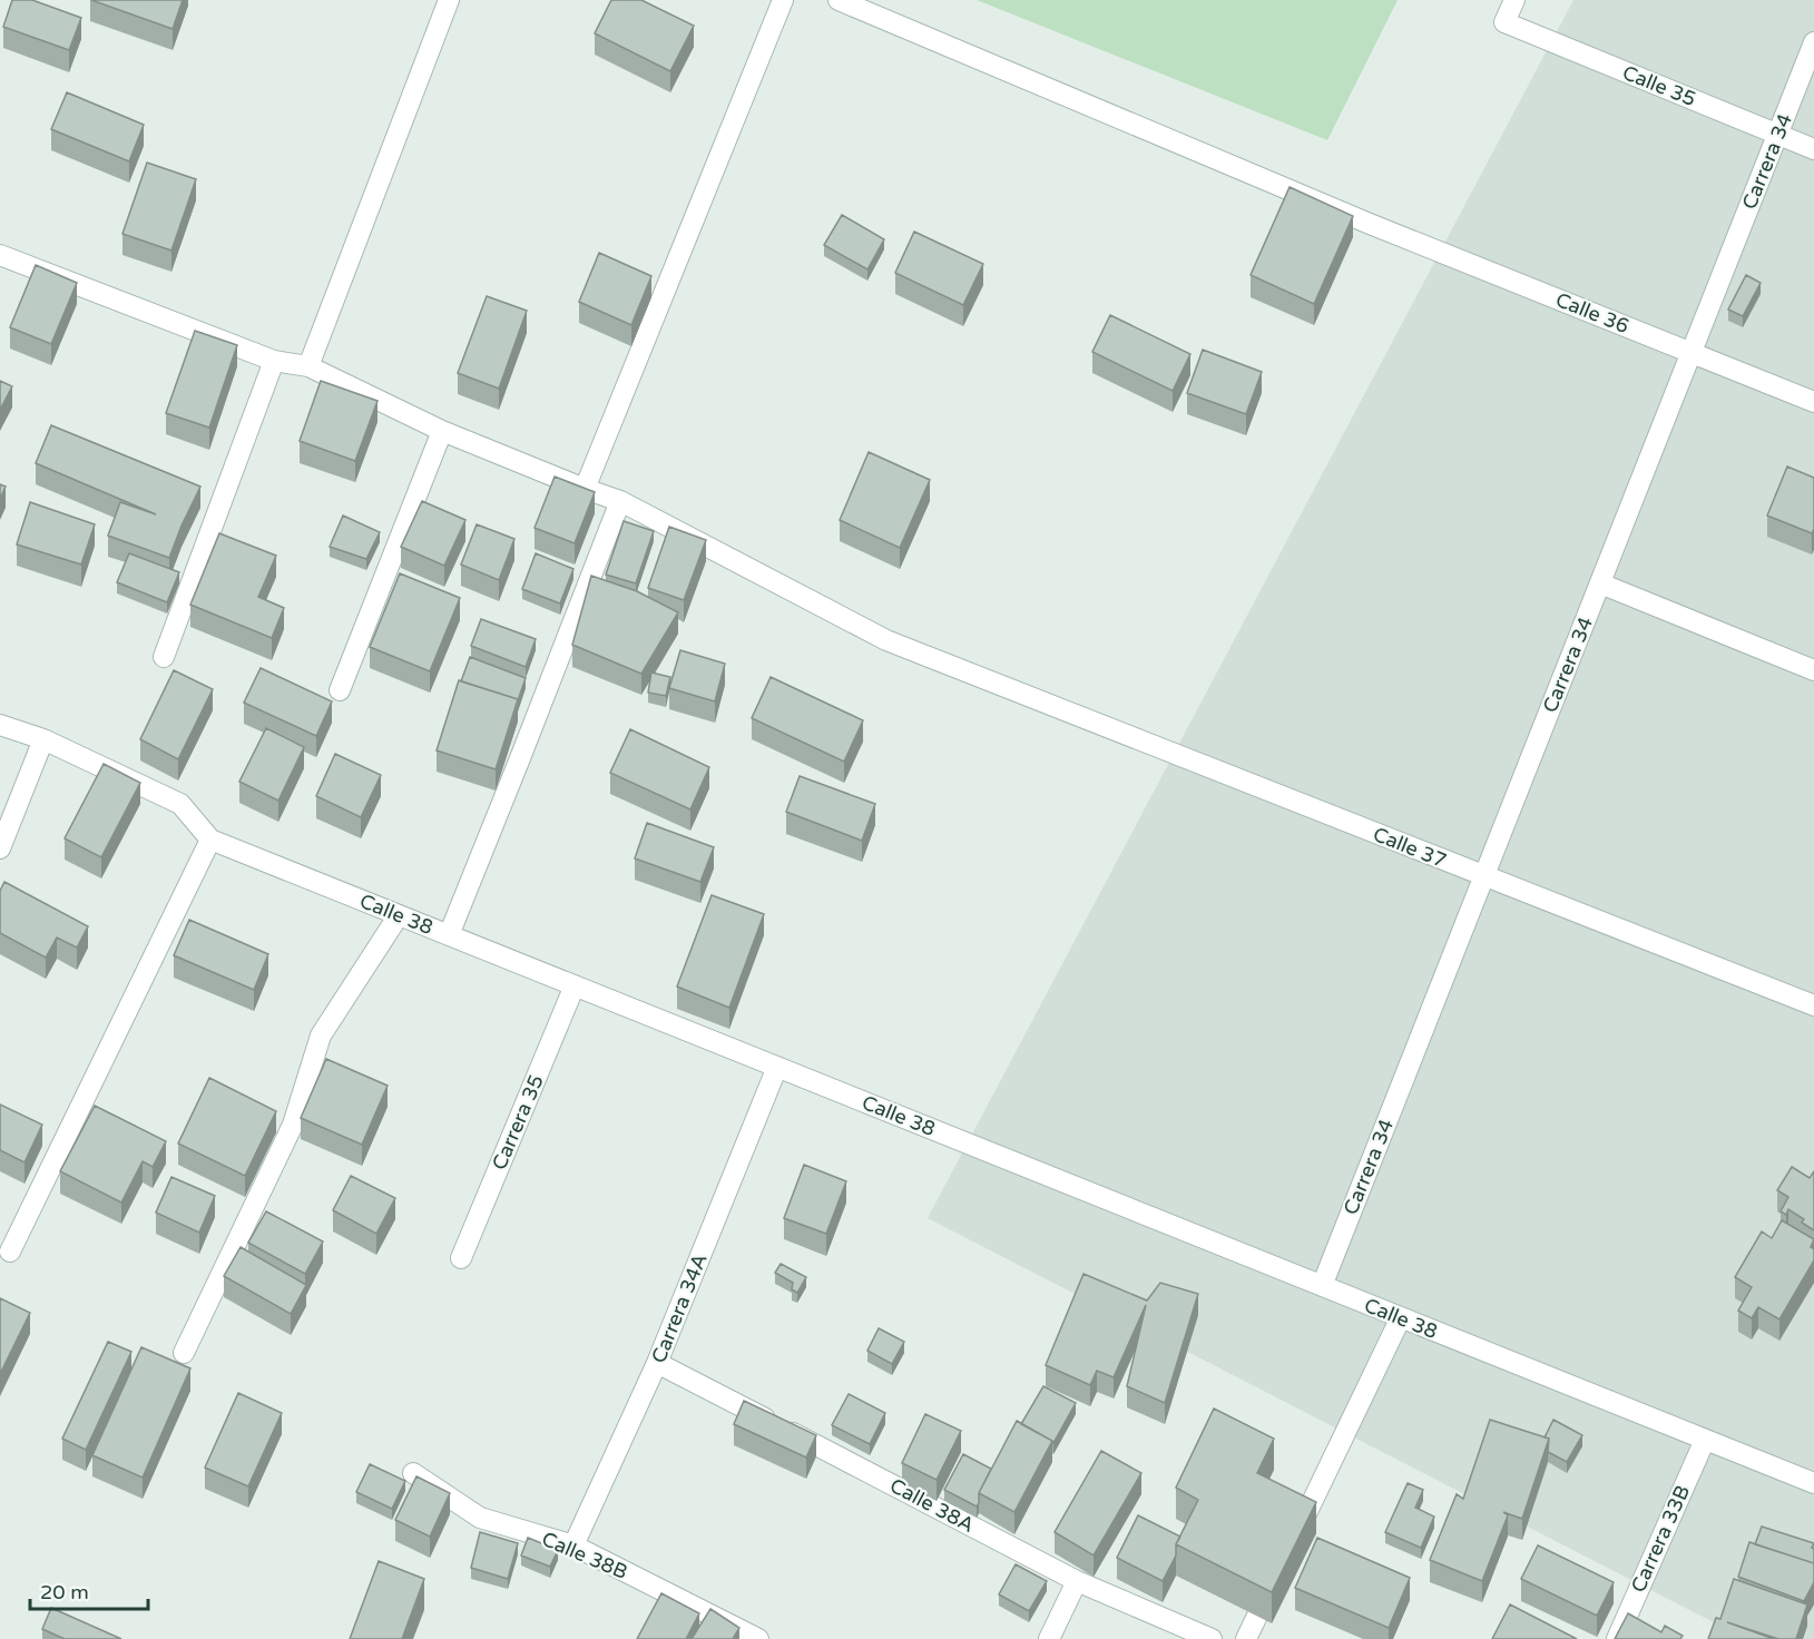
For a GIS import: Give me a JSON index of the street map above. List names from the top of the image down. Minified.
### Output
{"streets":{"street":["Calle 35","Carrera 34","Calle 36","Calle 37","Calle 38","Carrera 35","Carrera 34A","Calle 38A","Carrera 33B","Calle 38B"]},"crossings":[["Calle 35","Carrera 34"],["Carrera 34","Calle 36"],["Carrera 34","Calle 37"],["Carrera 34","Calle 38"],["Calle 38","Carrera 35"],["Calle 38","Carrera 34A"],["Calle 38","Carrera 33B"],["Carrera 34A","Calle 38A"],["Carrera 34A","Calle 38B"]],"scale_bar":"20 m"}
